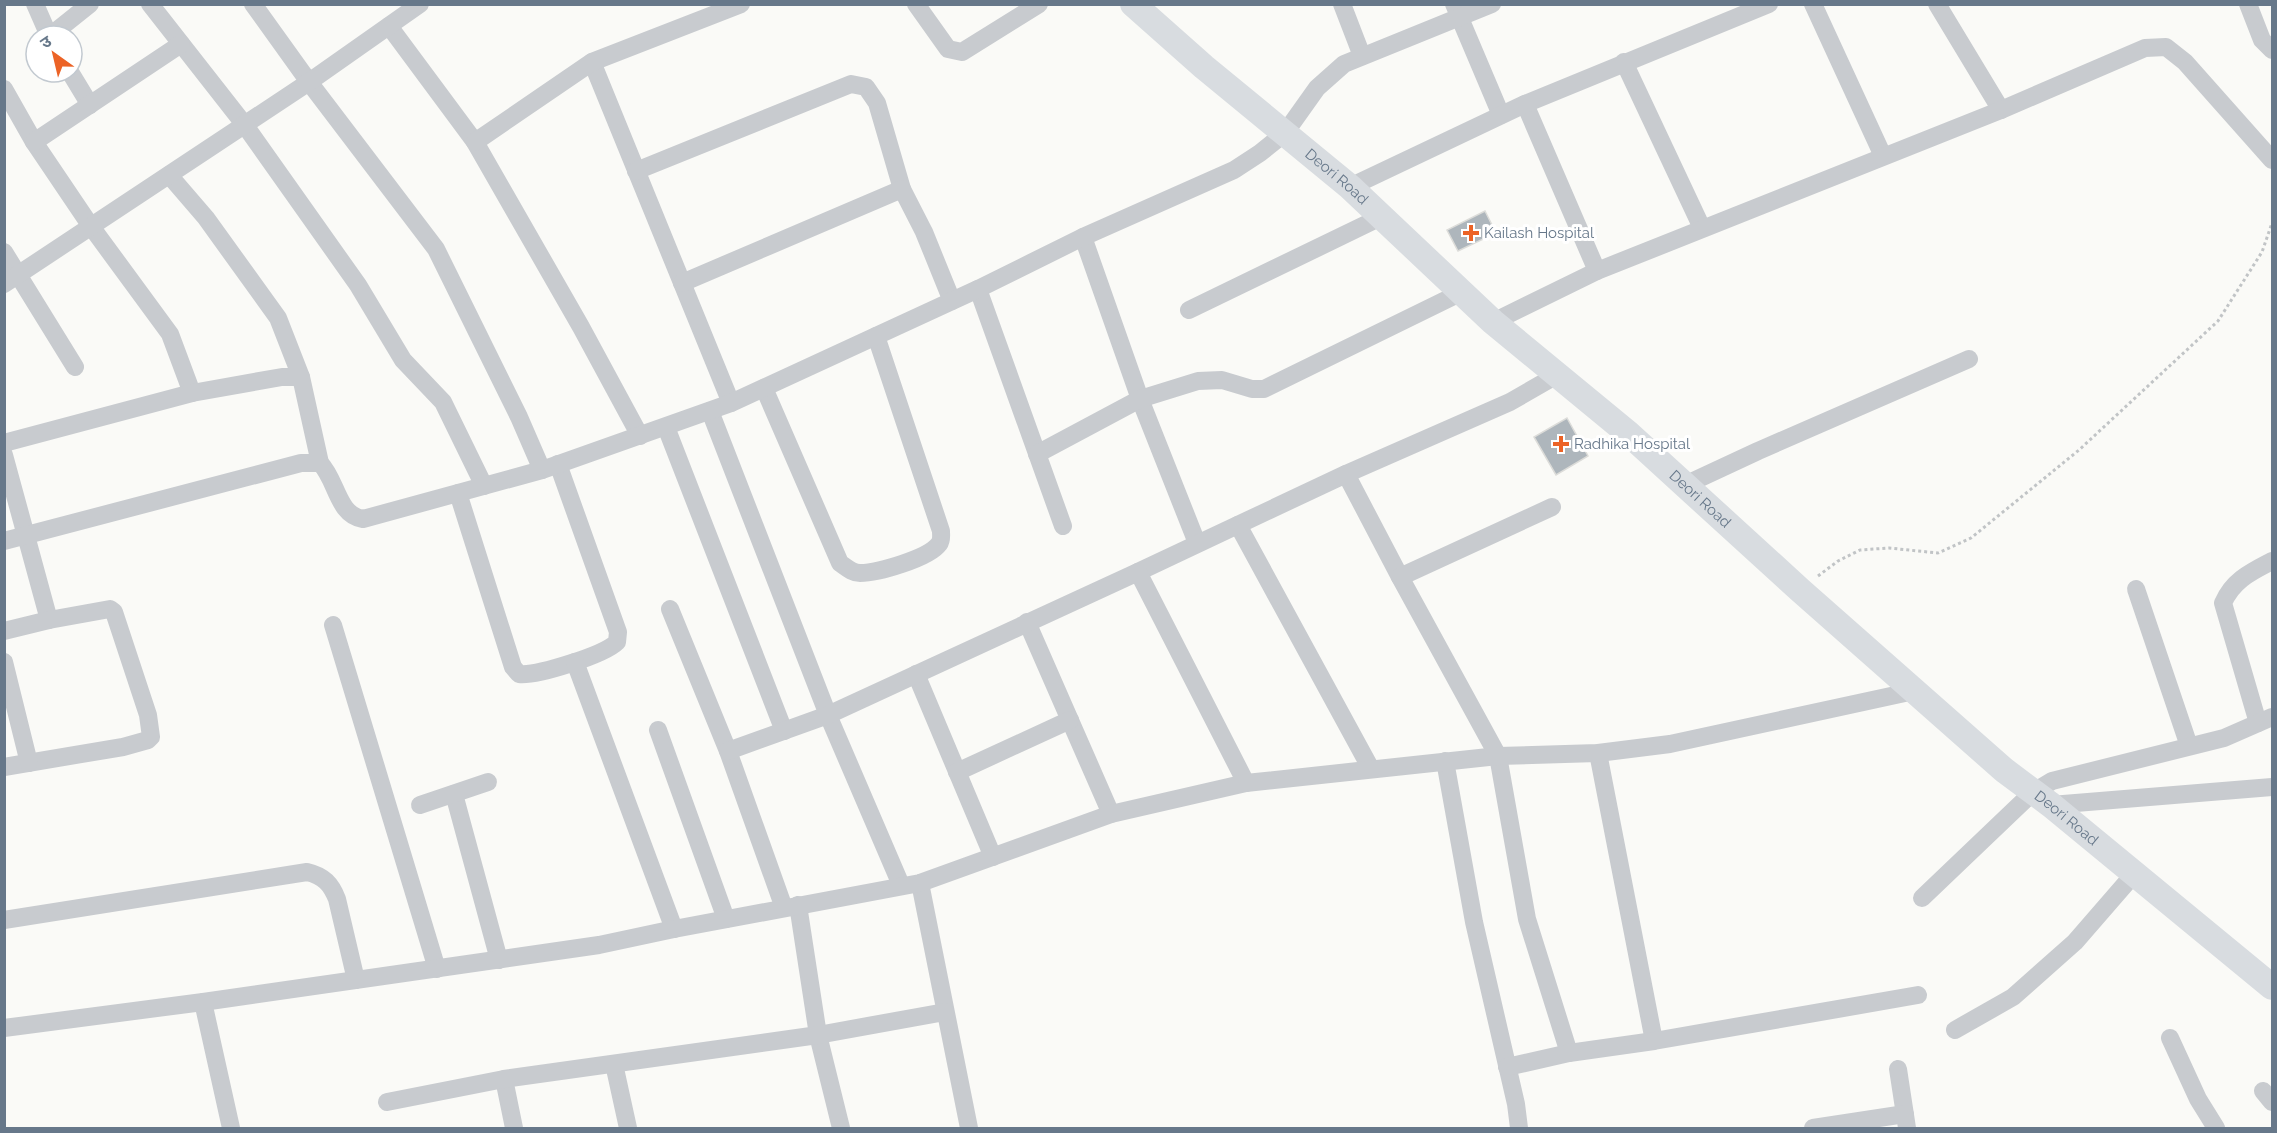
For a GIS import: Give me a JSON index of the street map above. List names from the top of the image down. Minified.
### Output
{"streets":{"street":["Deori Road"]},"places":{"health":["Kailash Hospital","Radhika Hospital"]},"north":"top left"}
